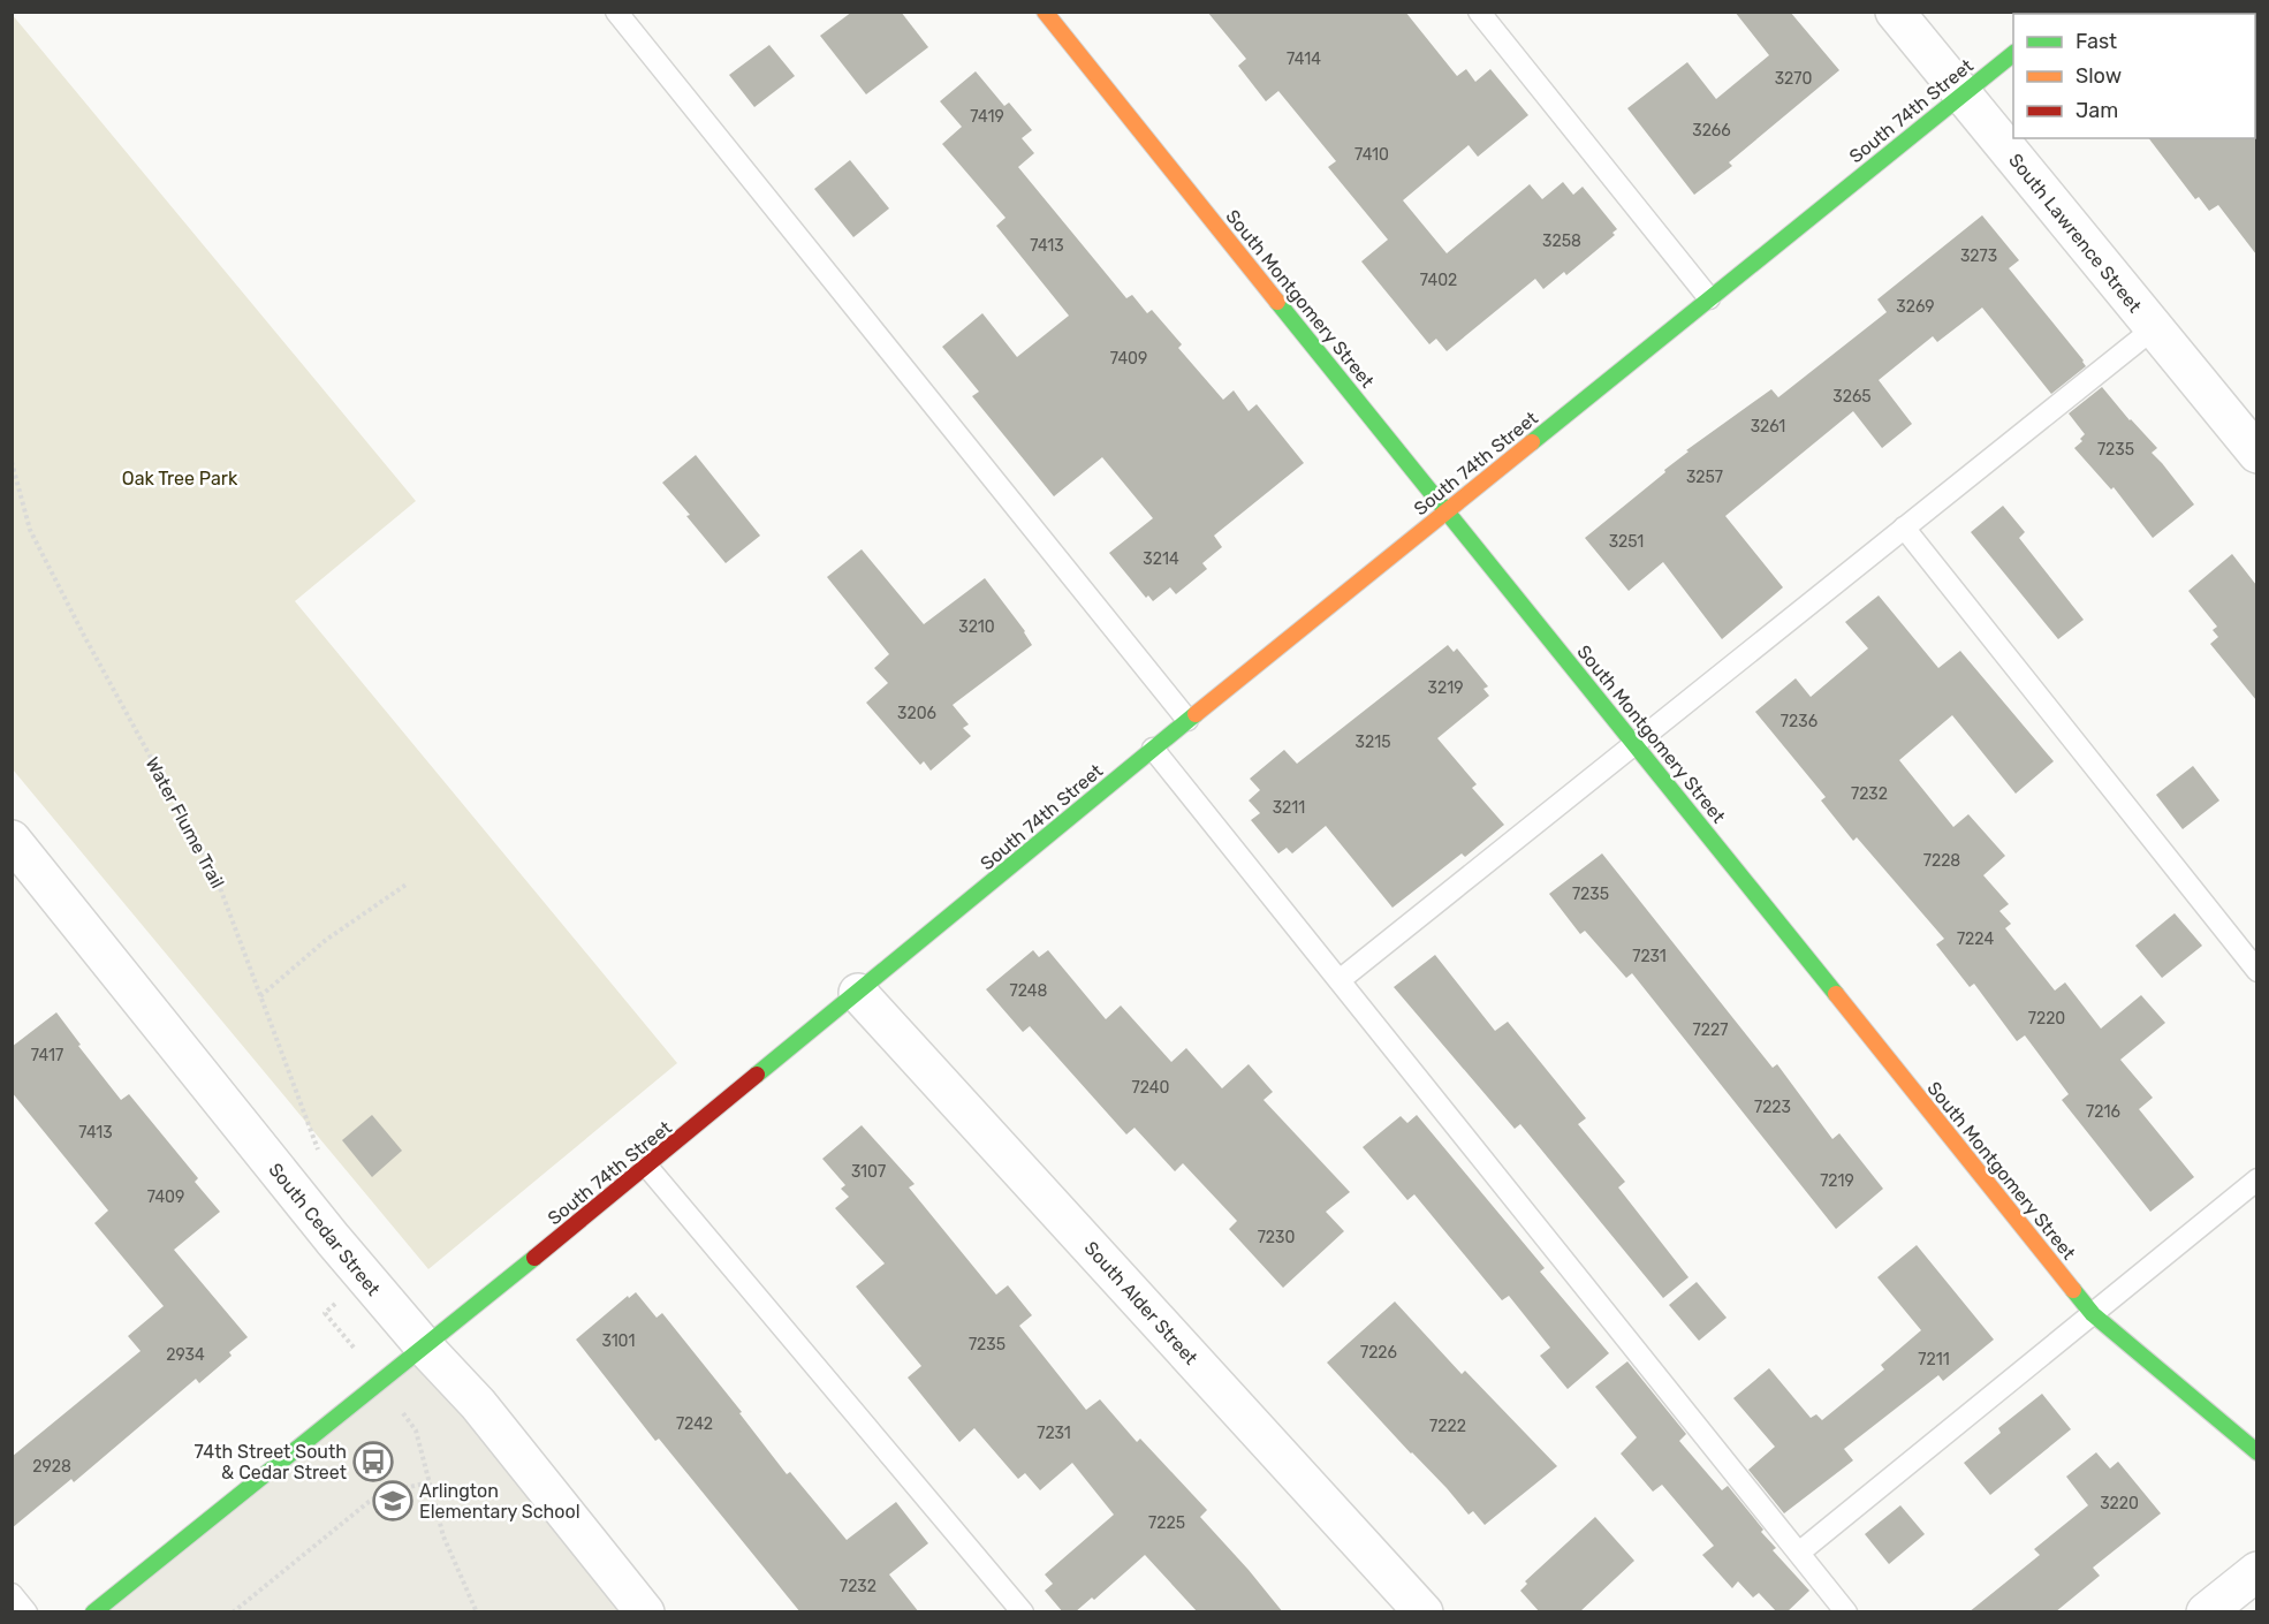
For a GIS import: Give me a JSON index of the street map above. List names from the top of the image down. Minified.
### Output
{"streets":{"main road":["South 74th Street","South Montgomery Street"],"street":["South Lawrence Street","South Cedar Street","South Alder Street"],"path":["Water Flume Trail"]},"crossings":[["South 74th Street","South Lawrence Street"],["South 74th Street","South Montgomery Street"],["South 74th Street","South Cedar Street"],["South 74th Street","South Alder Street"]],"parks":["Oak Tree Park"],"places":{"bus stop":["74th Street South & Cedar Street"],"school or university":["Arlington Elementary School"]},"house_numbers":["7414","3270","7419","3266","7410","3258","7413","3273","7402","3269","7409","3265","3261","7235","3257","3251","3214","3210","3219","3206","7236","3215","7232","3211","7228","7235","7224","7231","7248","7220","7227","7417","7240","7223","7216","7413","3107","7219","7409","7230","3101","7235","7226","2934","7211","7242","7222","7231","2928","3220","7225","7232"],"legend":["Fast","Slow","Jam"]}
